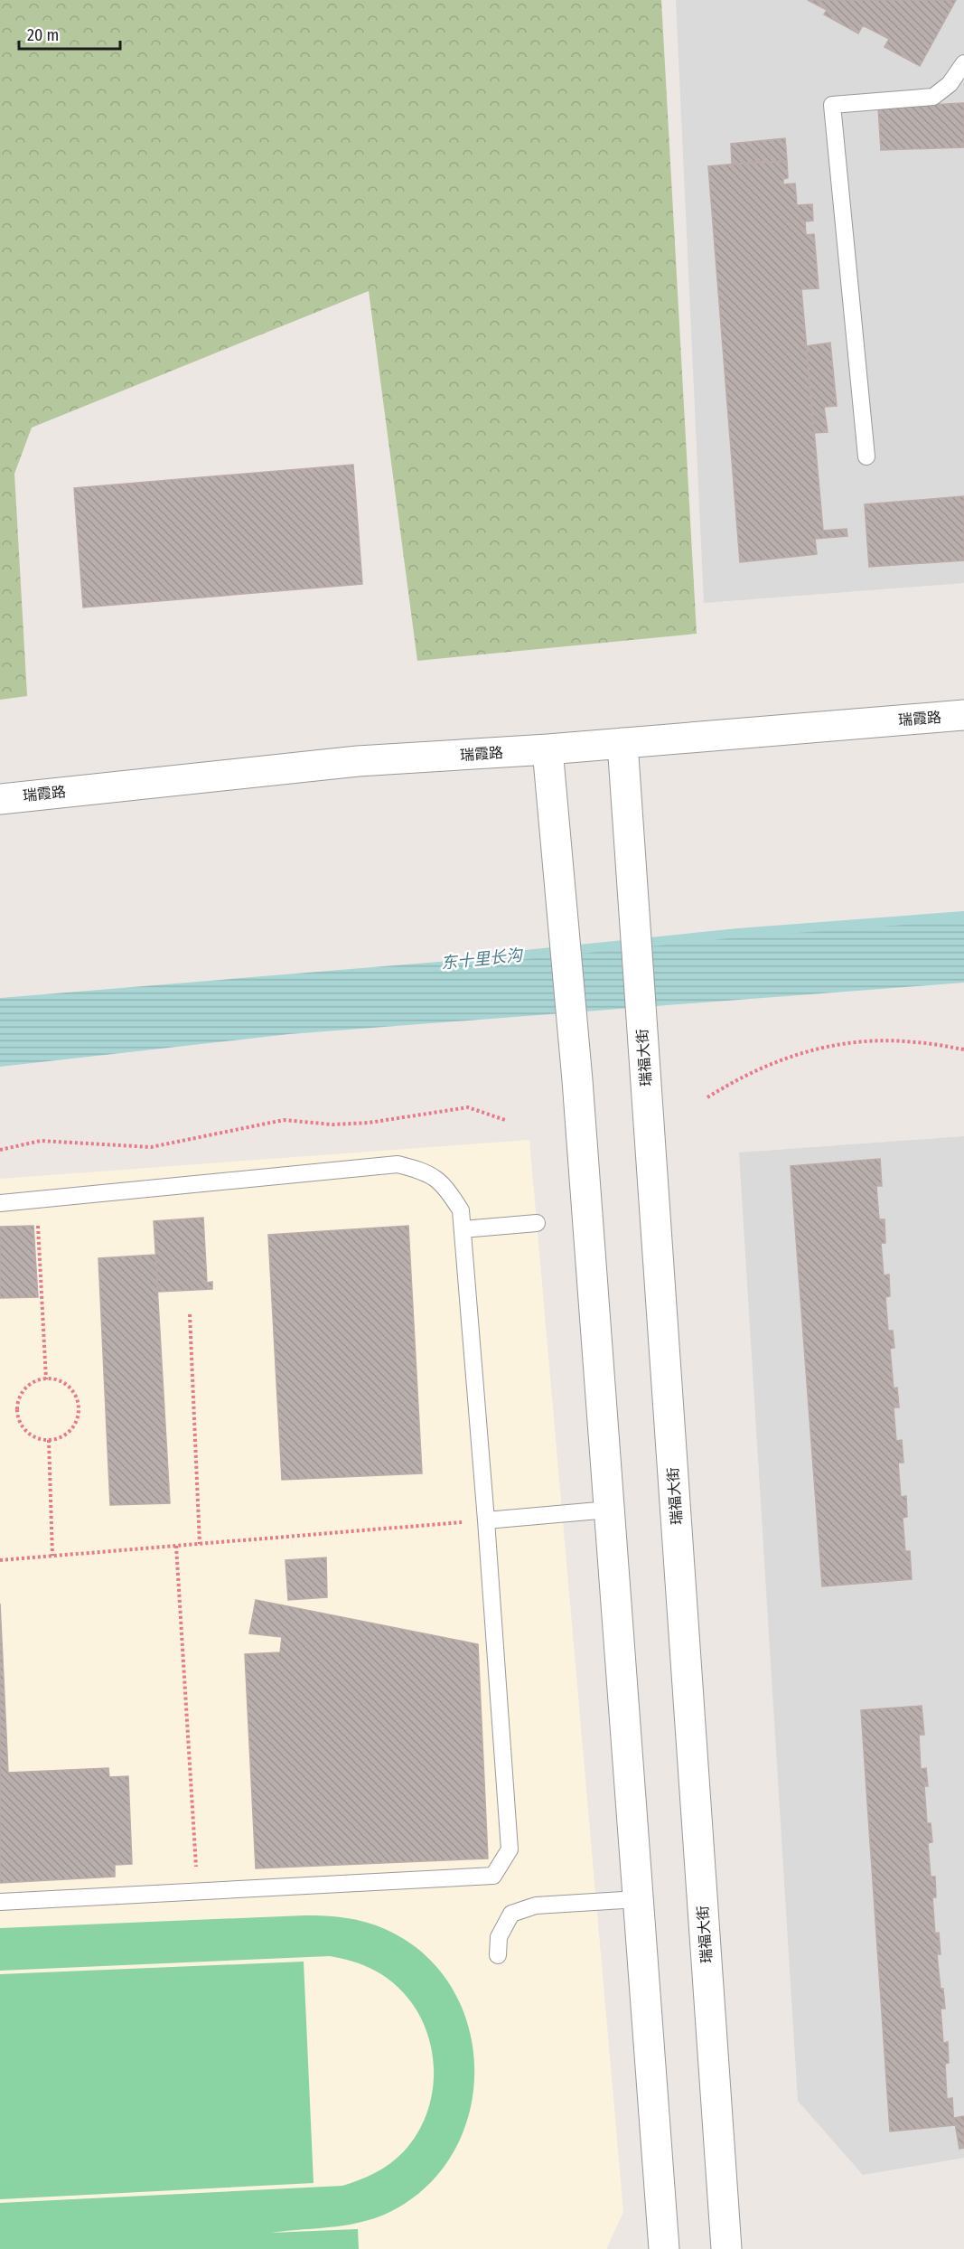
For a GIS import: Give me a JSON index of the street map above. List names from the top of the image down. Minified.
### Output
{"streets":{"street":["瑞霞路","瑞福大街"]},"crossings":[["瑞霞路","瑞福大街"]],"water":["东十里长沟"],"scale_bar":"20 m"}
